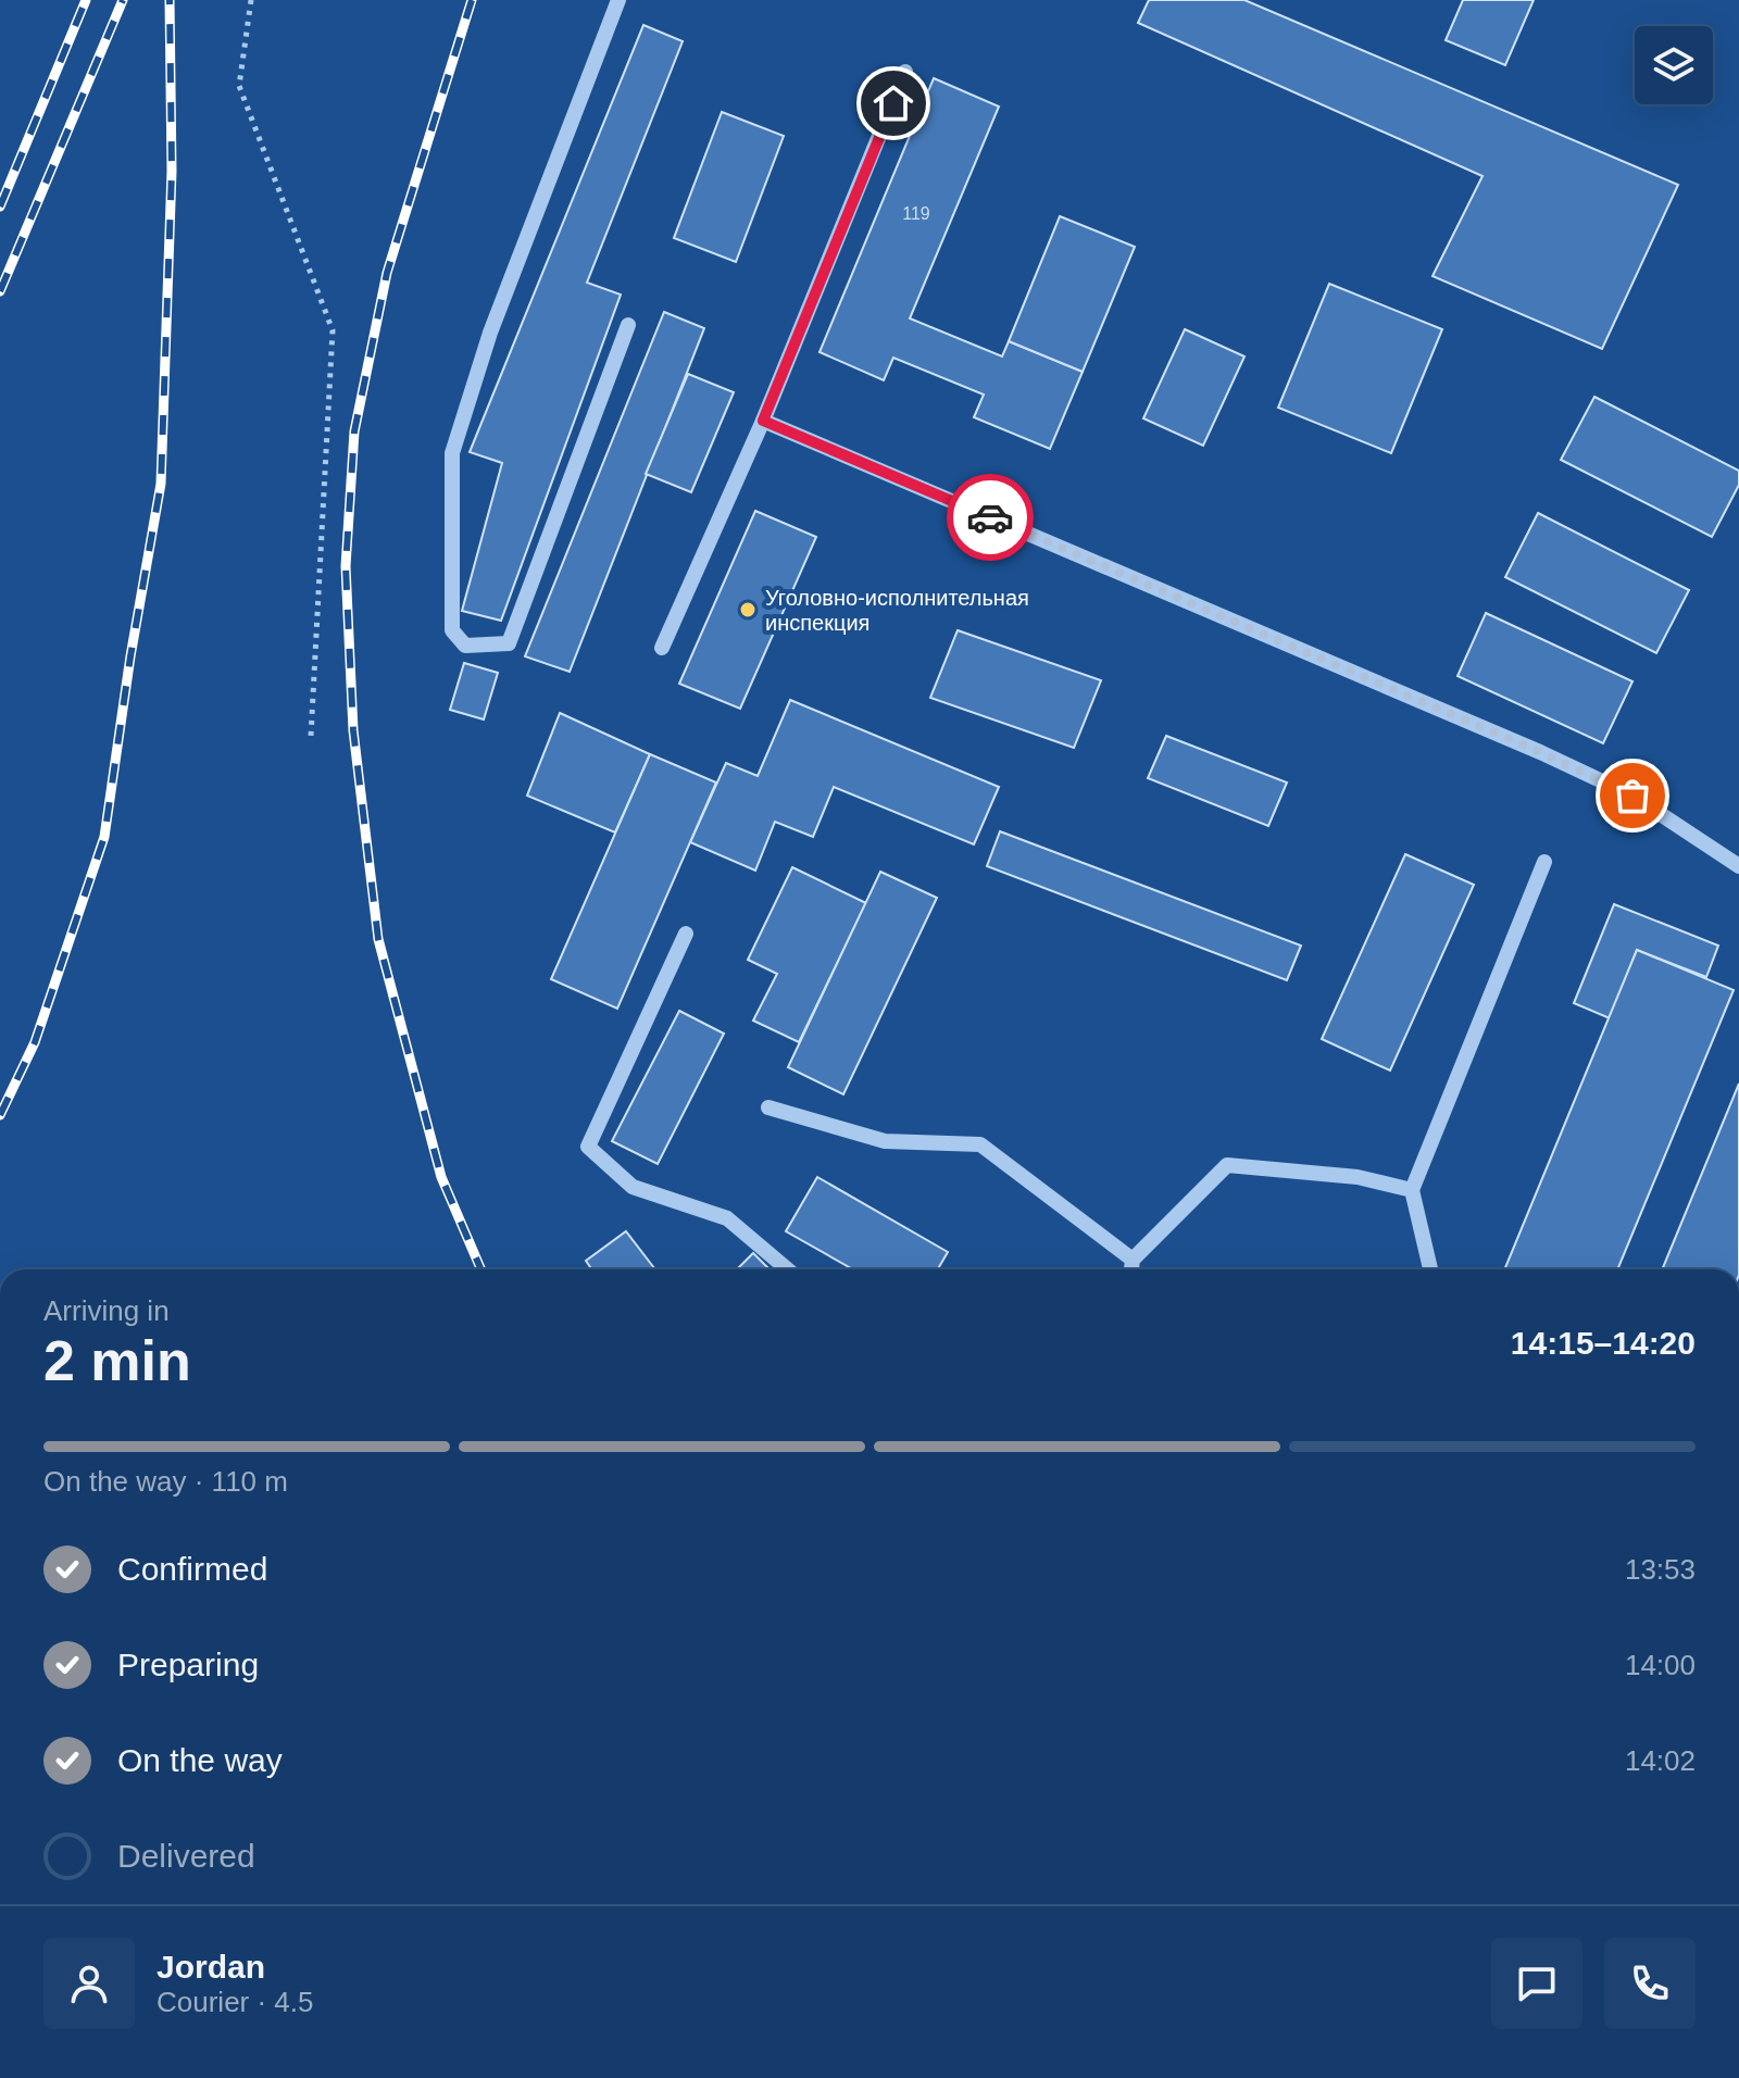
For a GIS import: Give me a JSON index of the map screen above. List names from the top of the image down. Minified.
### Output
{"places":["Уголовно-исполнительная инспекция"],"house_numbers":["119"],"page":{"heading":["2 min","Arriving in","14:15–14:20"],"panel":["Jordan","Courier · 4.5"],"bar":"On the way · 110 m","list":[["Confirmed","13:53"],["Preparing","14:00"],["On the way","14:02"],"Delivered"]}}
